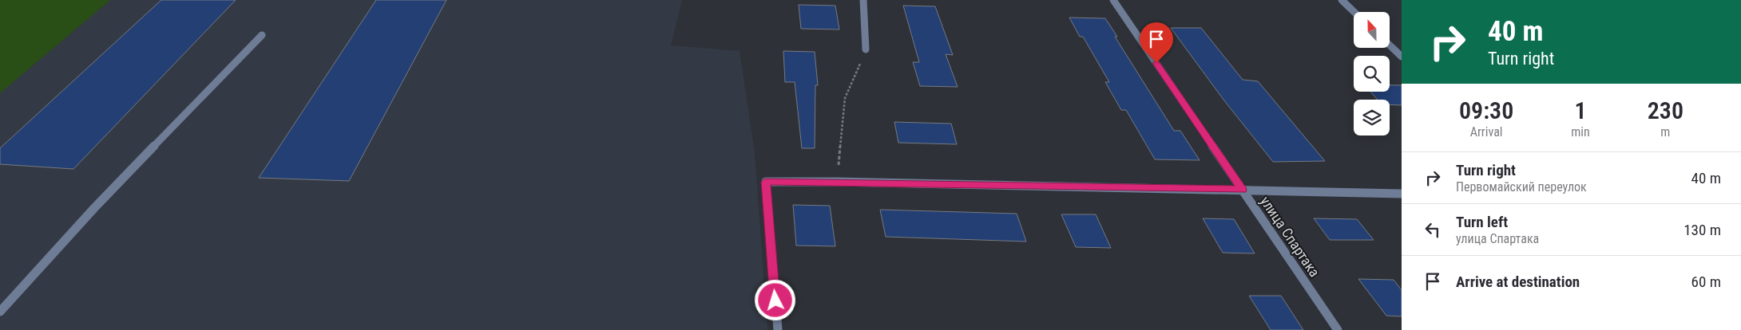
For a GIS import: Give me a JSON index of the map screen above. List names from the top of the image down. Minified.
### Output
{"streets":{"street":["улица Спартака"]},"north":"top","page":{"turn":["40 m","Turn right"],"eta":["09:30","Arrival","1","min","230","m"],"list":[{"name":"Turn right","note":"Первомайский переулок","value":"40 m"},{"name":"Turn left","note":"улица Спартака","value":"130 m"},{"name":"Arrive at destination","value":"60 m"}]}}
